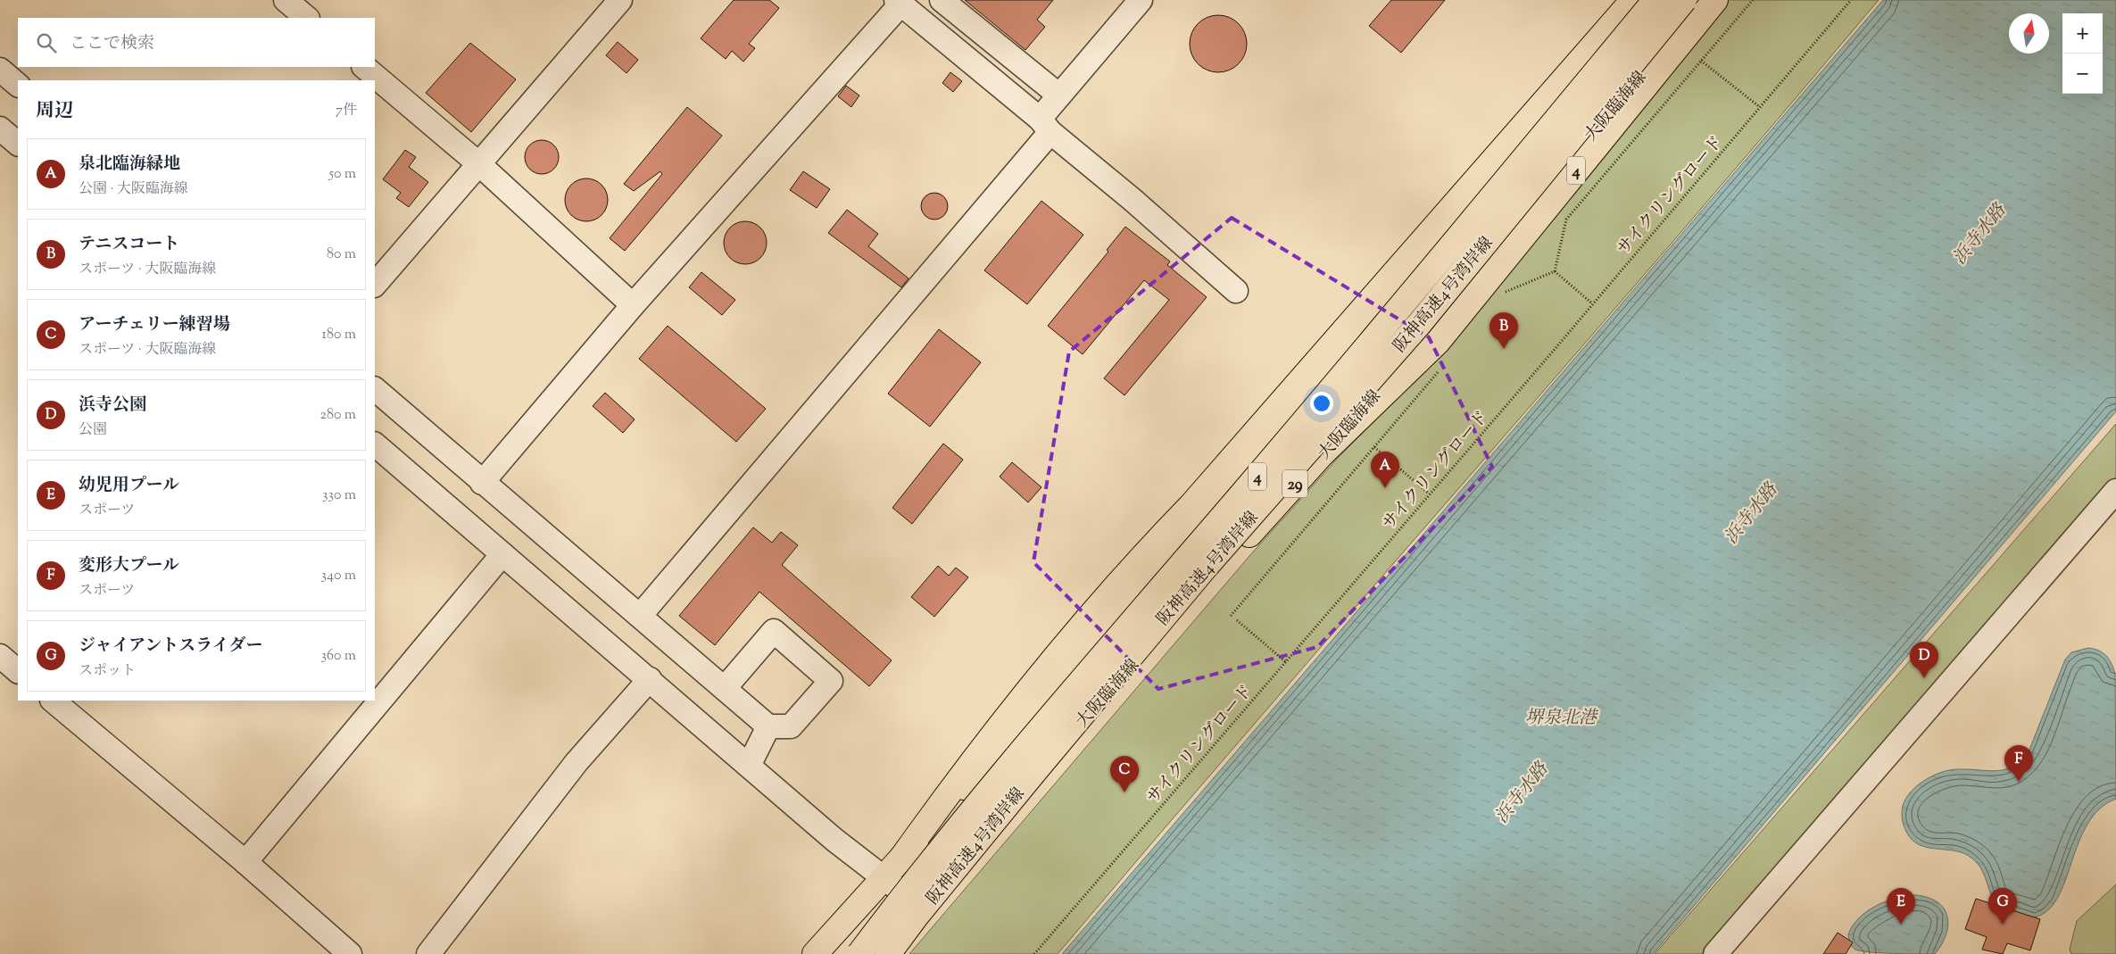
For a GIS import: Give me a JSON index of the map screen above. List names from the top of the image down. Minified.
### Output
{"streets":{"main road":["大阪臨海線","4","阪神高速4号湾岸線","29"],"path":["サイクリングロード"]},"crossings":[["大阪臨海線","4"],["大阪臨海線","阪神高速4号湾岸線"]],"water":["浜寺水路","堺泉北港"],"north":"top","page":{"map_buttons":["+","−"],"search":"ここで検索","heading":["周辺","7件"],"list":[{"mark":"A","name":"泉北臨海緑地","note":"公園 · 大阪臨海線","value":"50 m"},{"mark":"B","name":"テニスコート","note":"スポーツ · 大阪臨海線","value":"80 m"},{"mark":"C","name":"アーチェリー練習場","note":"スポーツ · 大阪臨海線","value":"180 m"},{"mark":"D","name":"浜寺公園","note":"公園","value":"280 m"},{"mark":"E","name":"幼児用プール","note":"スポーツ","value":"330 m"},{"mark":"F","name":"変形大プール","note":"スポーツ","value":"340 m"},{"mark":"G","name":"ジャイアントスライダー","note":"スポット","value":"360 m"}],"pins":["B","A","D","F","C","E","G"]}}
